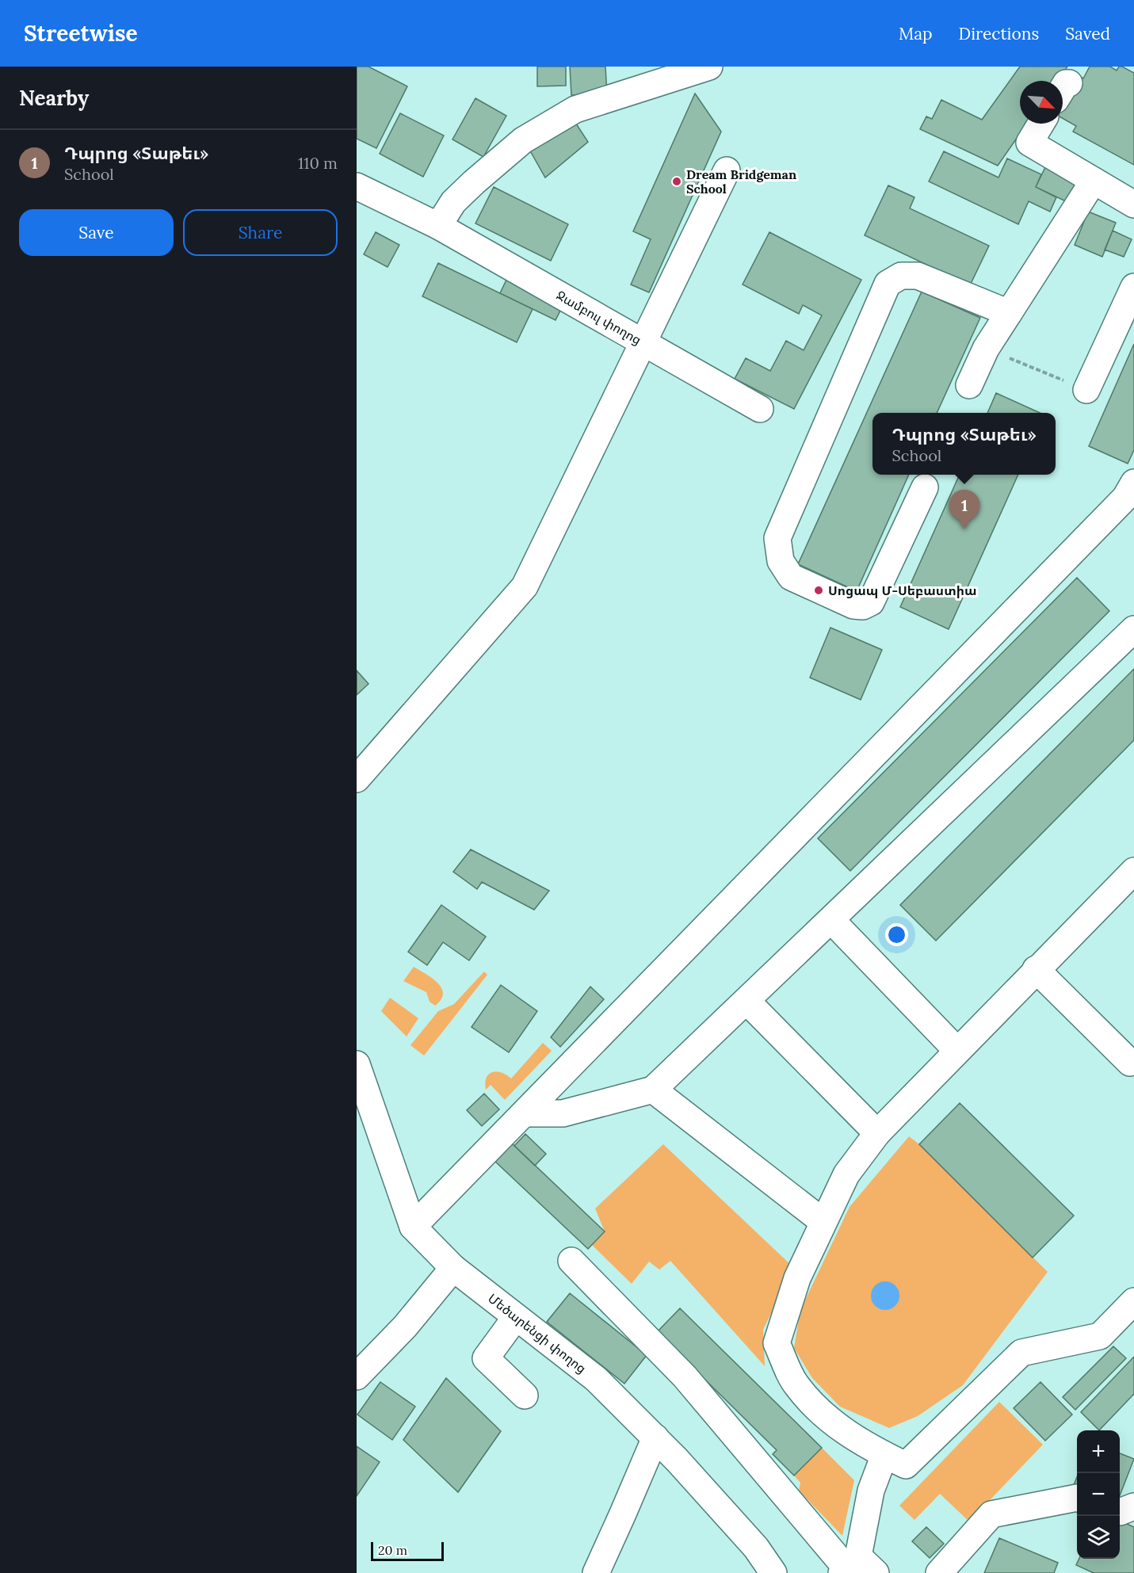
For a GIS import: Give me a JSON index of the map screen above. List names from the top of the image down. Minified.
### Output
{"streets":{"street":["Ջամբուլ փողոց","Մեծարենցի փողոց"]},"places":["Dream Bridgeman School","Սոցապ Մ-Սեբաստիա"],"scale_bar":"20 m","north":"bottom right","page":{"header":"Streetwise","nav":["Map","Directions","Saved"],"heading":"Nearby","list":[{"mark":"1","name":"Դպրոց «Տաթեւ»","note":"School","value":"110 m"}],"buttons":["Save","Share"],"popup":["Դպրոց «Տաթեւ»","School"],"pins":"1","map_buttons":["+","−"],"scale":"20 m"}}
